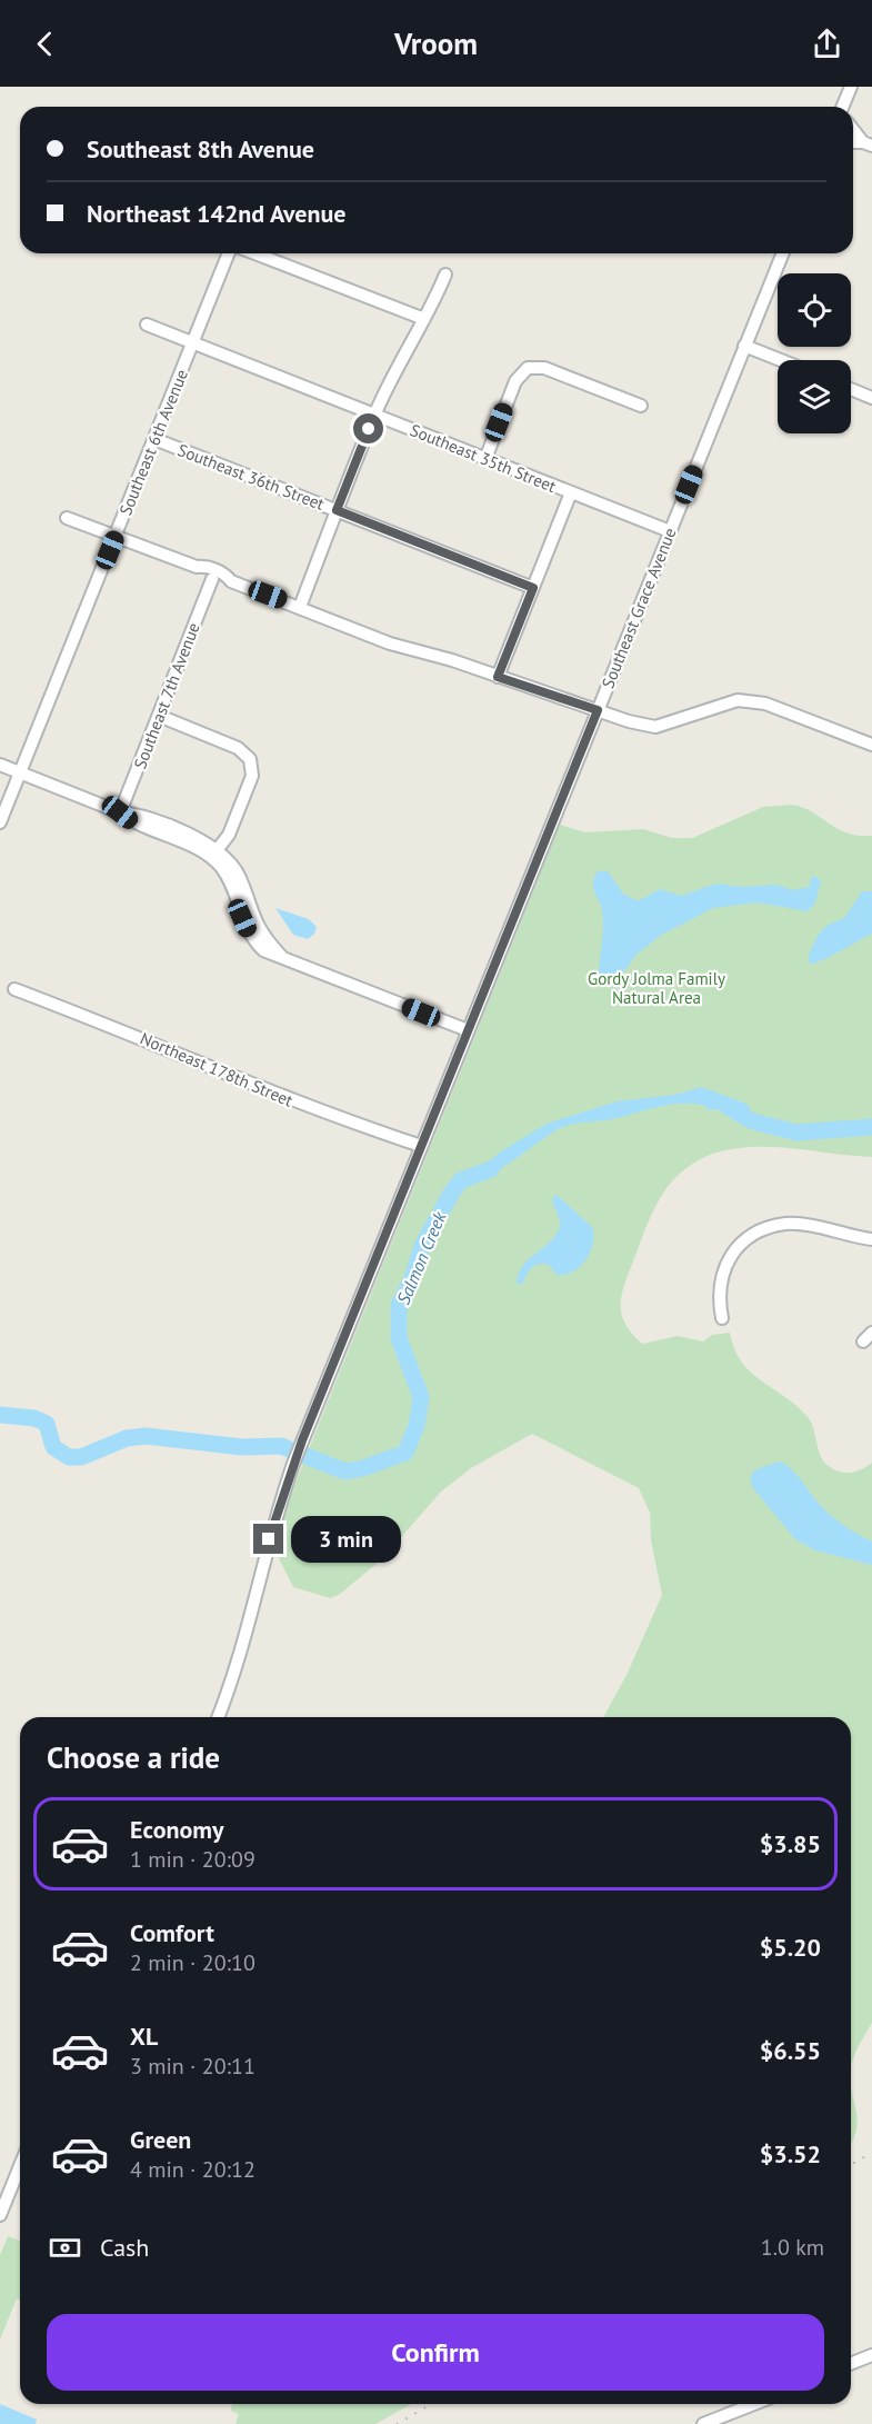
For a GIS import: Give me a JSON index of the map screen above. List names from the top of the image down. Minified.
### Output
{"streets":{"street":["Southeast 6th Avenue","Southeast 35th Street","Southeast 36th Street","Southeast Grace Avenue","Southeast 7th Avenue","Northeast 178th Street"]},"crossings":[["Southeast 6th Avenue","Southeast 35th Street"],["Southeast 6th Avenue","Southeast 36th Street"],["Southeast 35th Street","Southeast Grace Avenue"],["Southeast Grace Avenue","Northeast 178th Street"]],"water":["Salmon Creek"],"parks":["Gordy Jolma Family Natural Area"],"page":{"header":"Vroom","banner":["Southeast 8th Avenue","Northeast 142nd Avenue"],"bubble":"3 min","heading":"Choose a ride","list":[{"name":"Economy","note":"1 min · 20:09","value":"$3.85"},{"name":"Comfort","note":"2 min · 20:10","value":"$5.20"},{"name":"XL","note":"3 min · 20:11","value":"$6.55"},{"name":"Green","note":"4 min · 20:12","value":"$3.52"}],"pay":["Cash","1.0 km"],"buttons":"Confirm"}}
